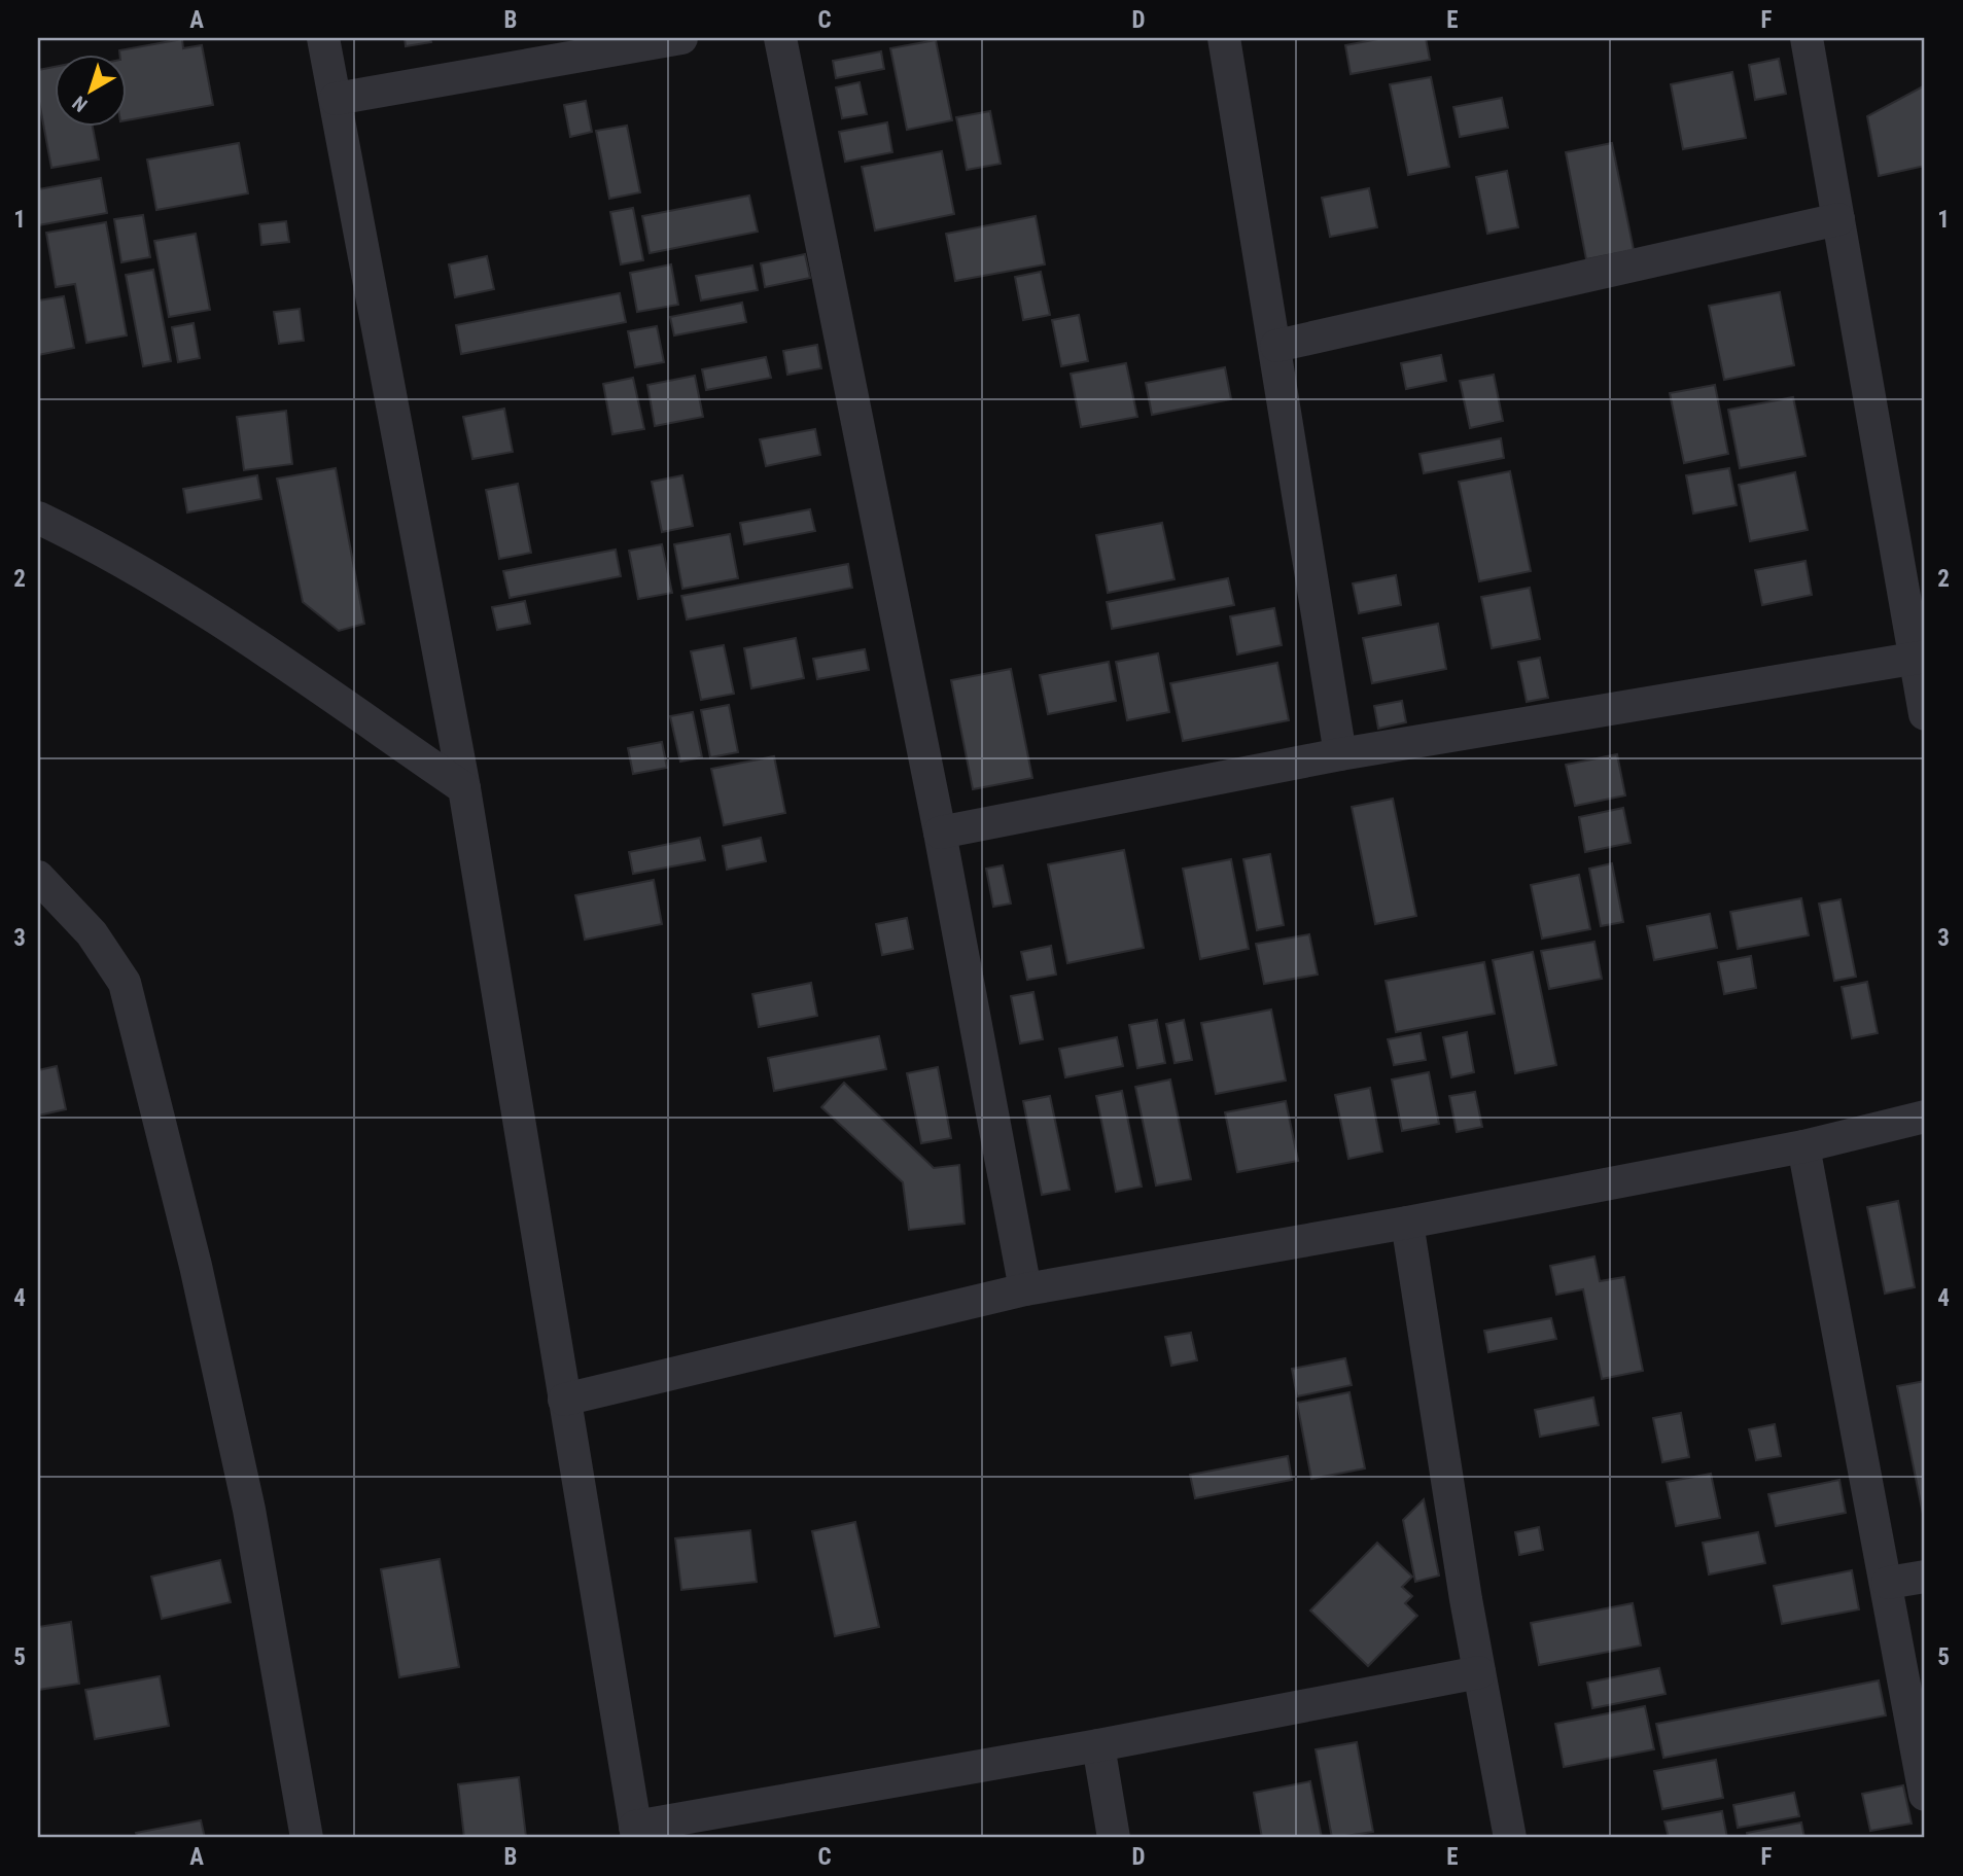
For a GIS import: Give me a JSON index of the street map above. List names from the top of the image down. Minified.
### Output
{"north":"bottom left","grid":{"columns":["A","B","C","D","E","F"],"rows":["1","2","3","4","5"]}}
